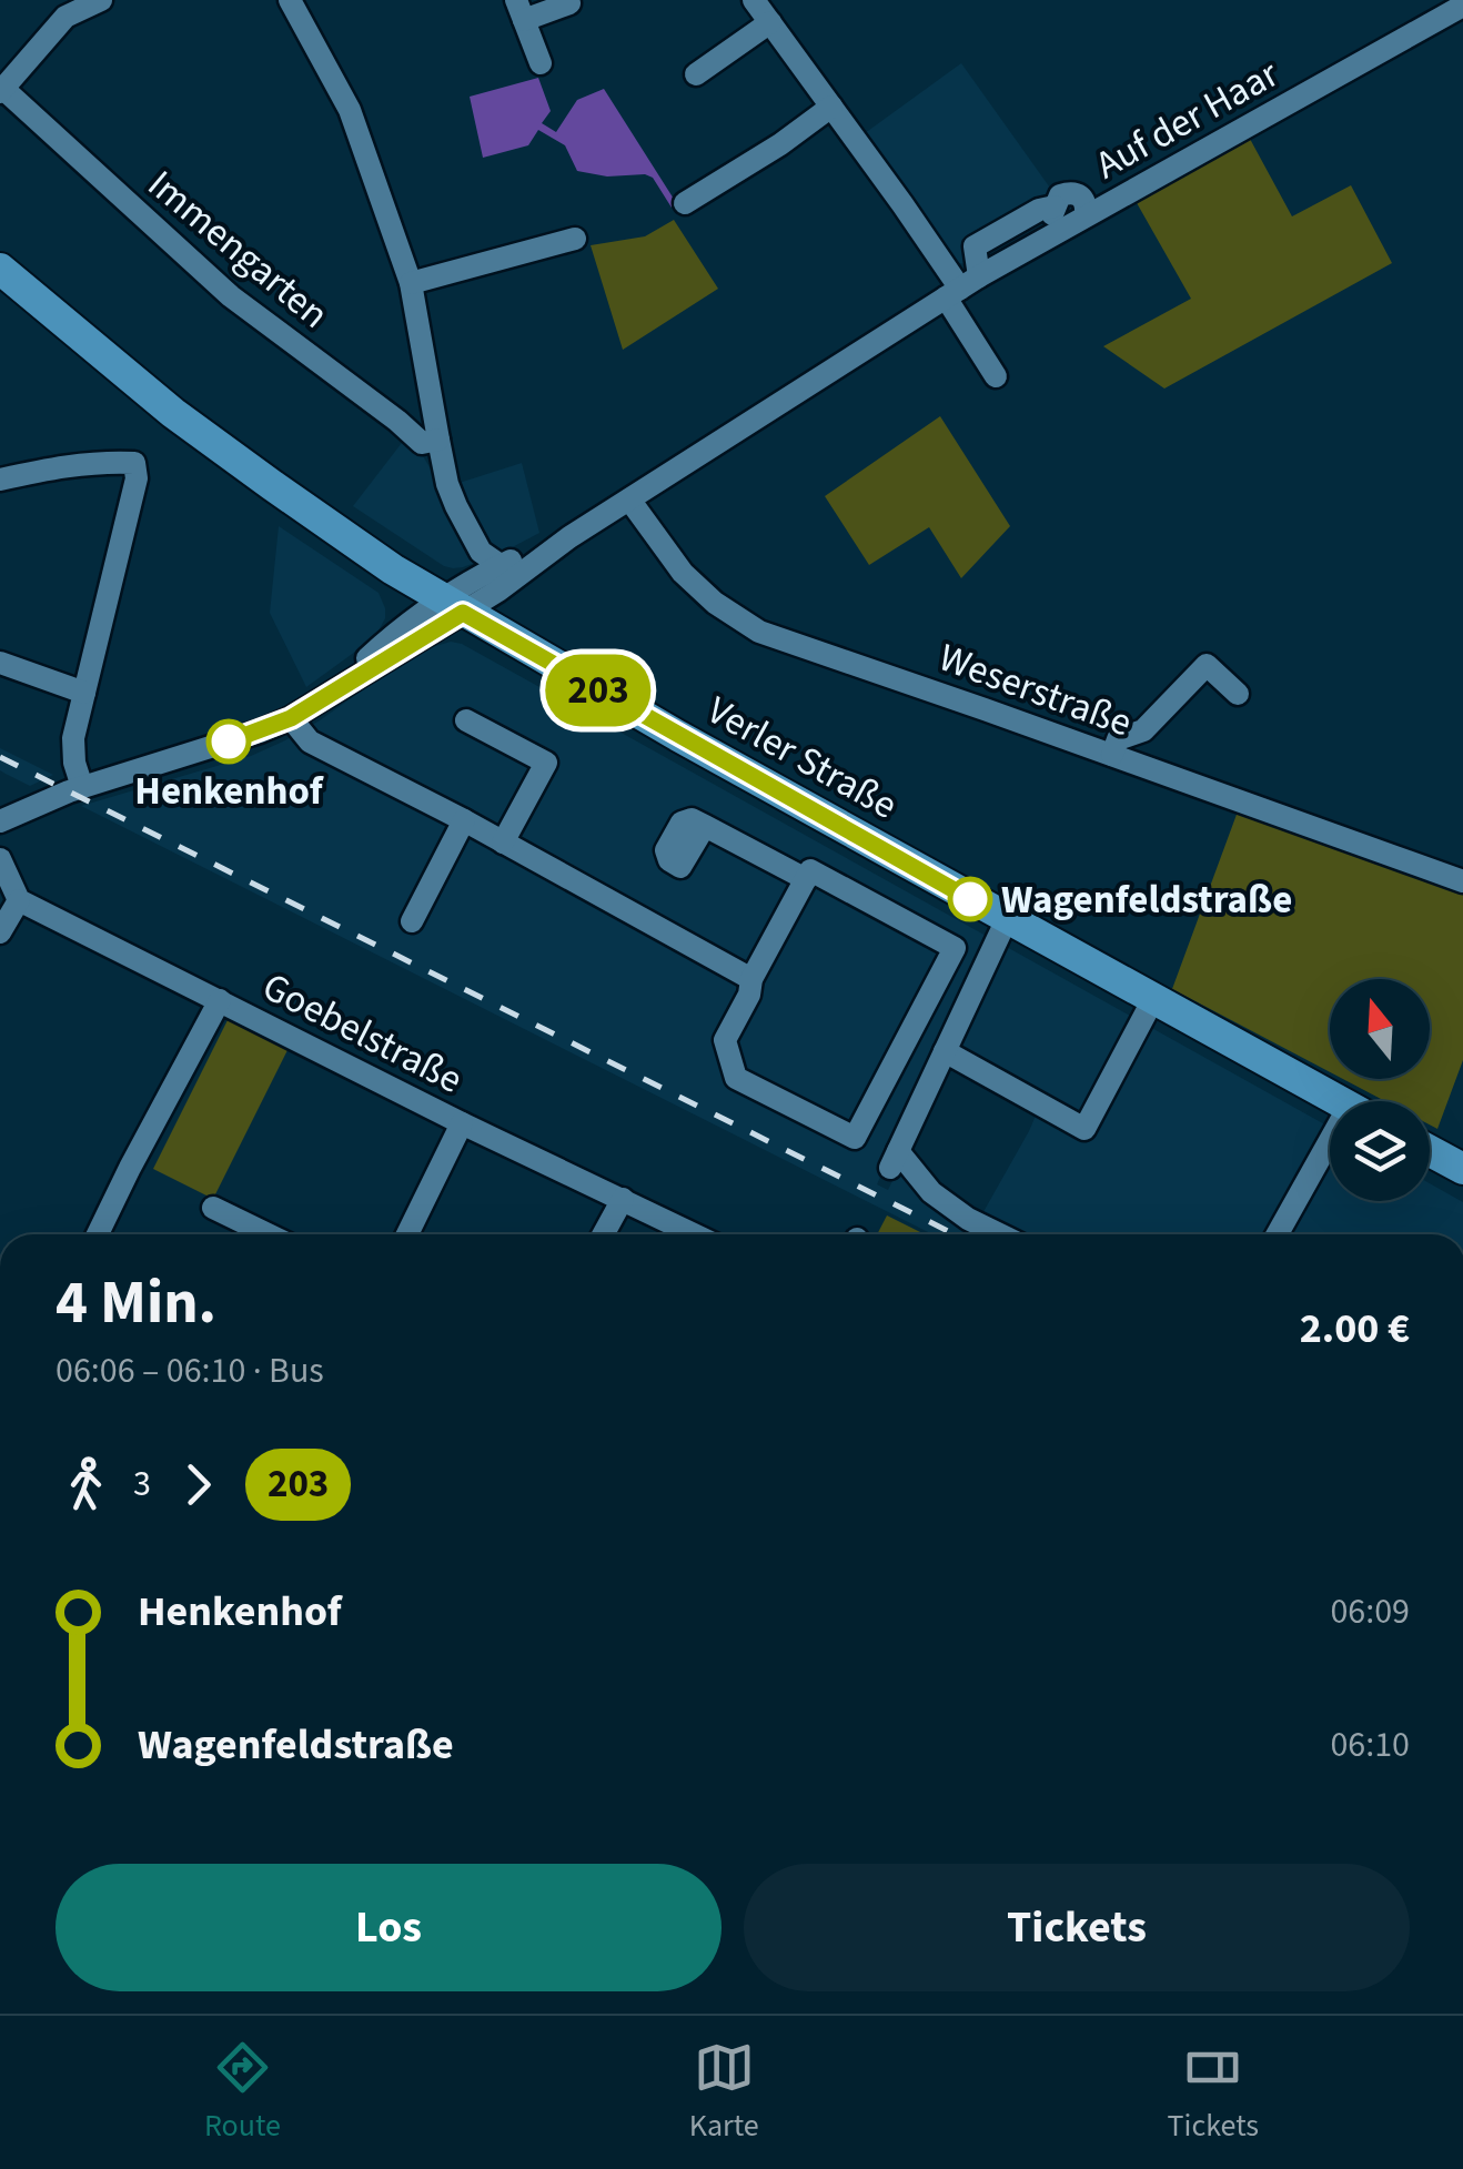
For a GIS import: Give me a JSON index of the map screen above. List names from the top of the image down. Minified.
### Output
{"streets":{"main road":["Verler Straße"],"street":["Auf der Haar","Immengarten","Weserstraße","Goebelstraße"]},"crossings":[["Auf der Haar","Weserstraße"],["Auf der Haar","Verler Straße"]],"places":["Henkenhof","Wagenfeldstraße"],"lines":["bus line 203"],"north":"top","page":{"on_map":"203","heading":["4 Min.","06:06 – 06:10 · Bus","2.00 €"],"legs":["3","203"],"list":[{"name":"Henkenhof","value":"06:09"},{"name":"Wagenfeldstraße","value":"06:10"}],"buttons":["Los","Tickets"],"tabs":["Route","Karte","Tickets"]}}
